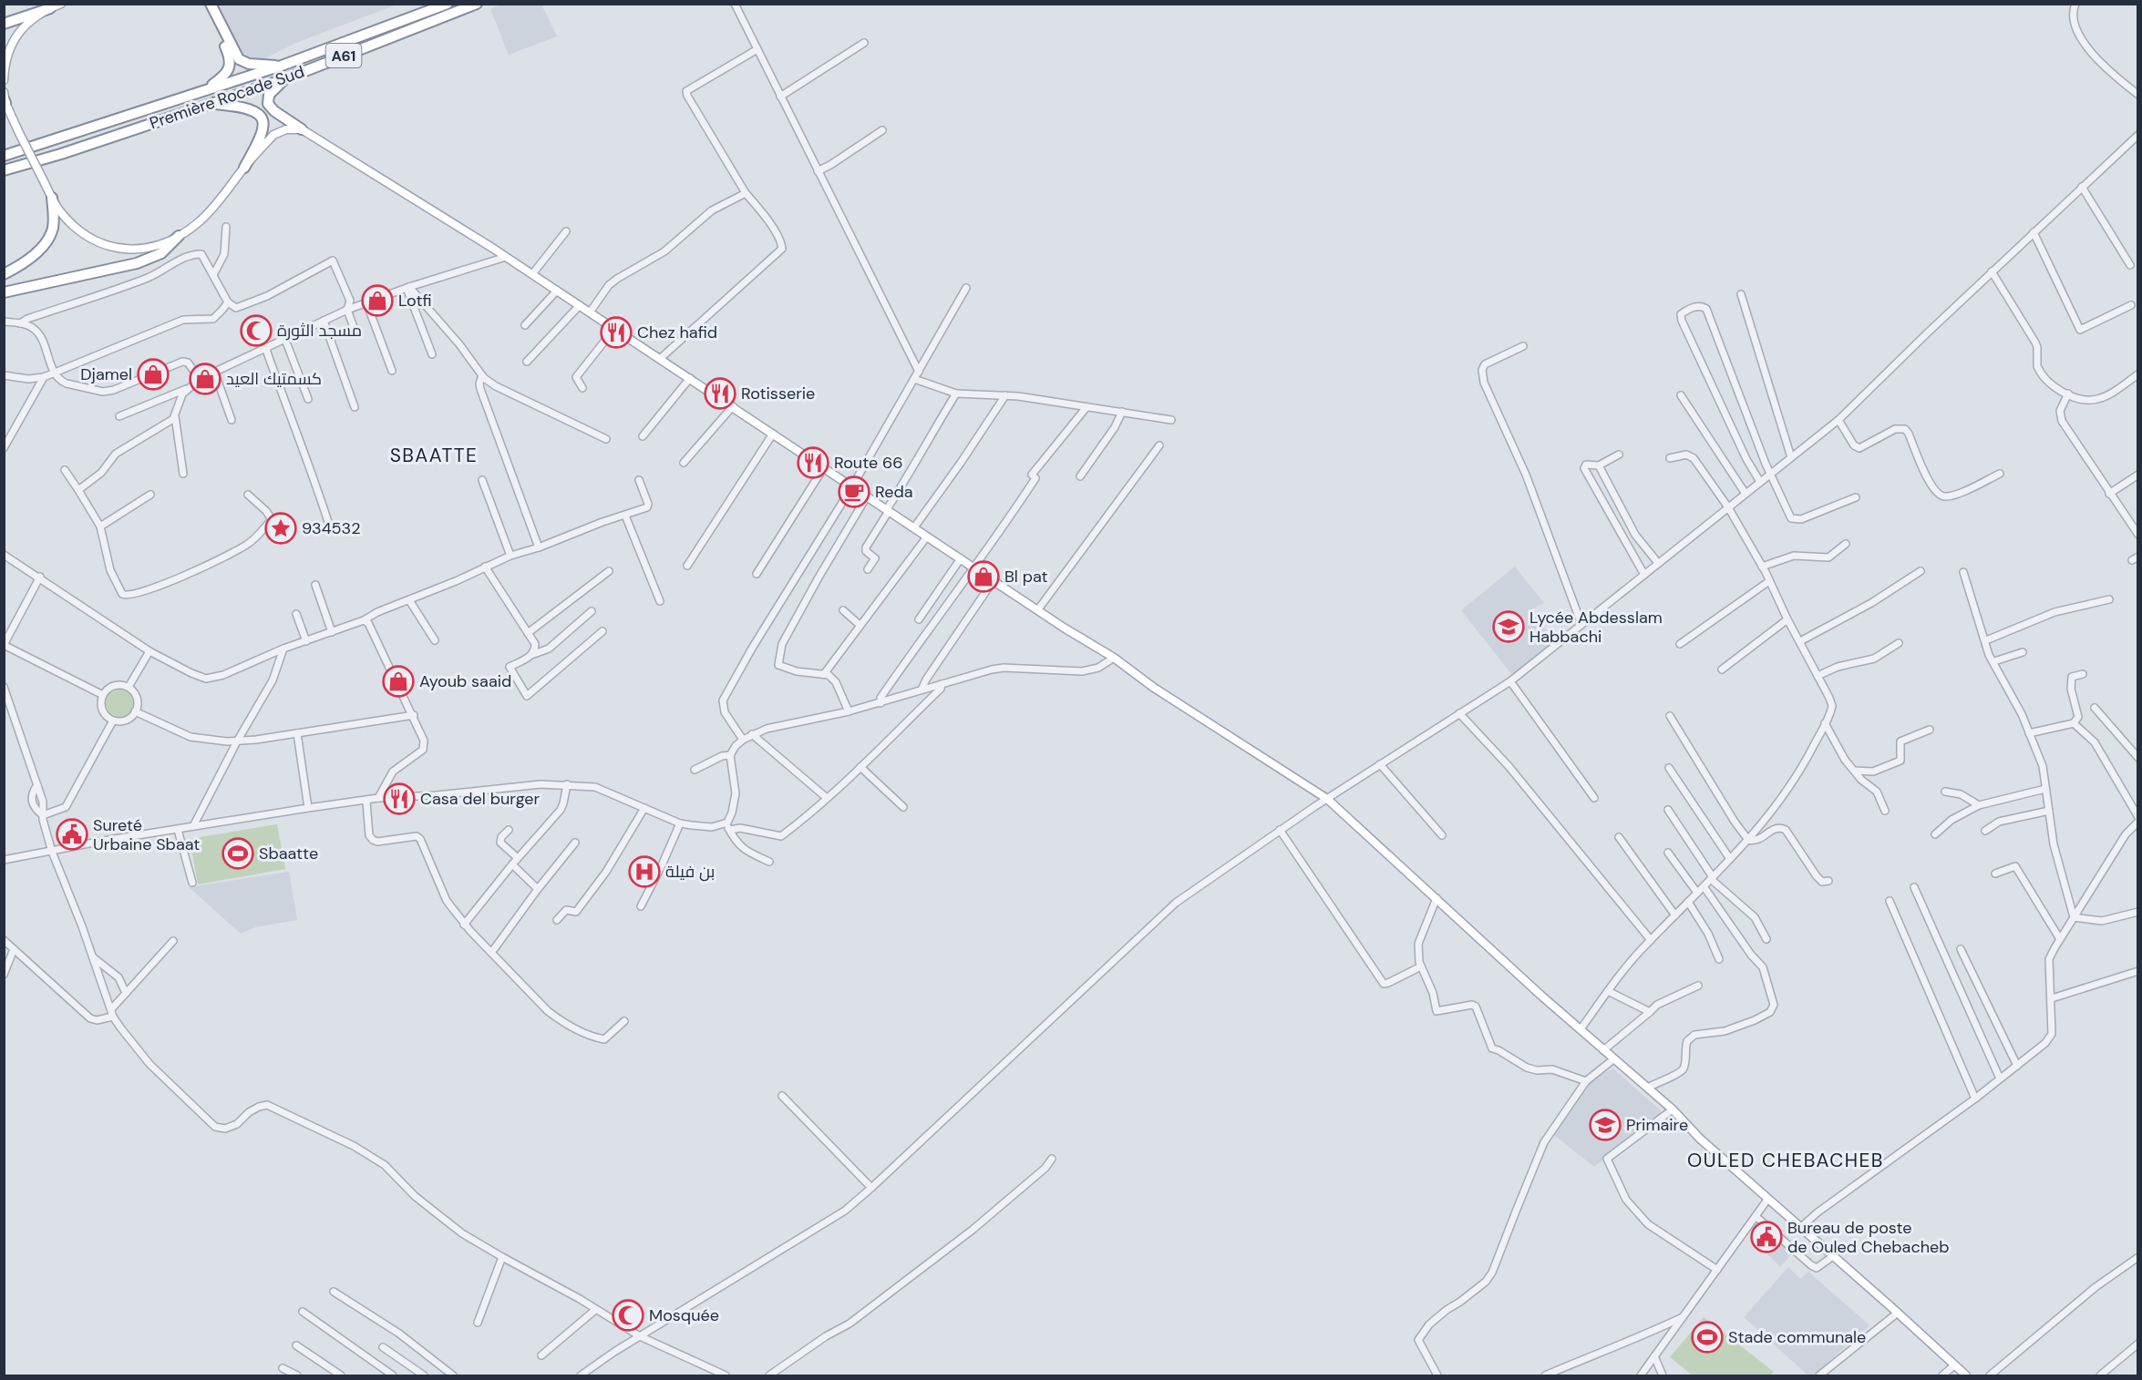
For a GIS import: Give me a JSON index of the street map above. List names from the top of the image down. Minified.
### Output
{"streets":{"highway":["A61","Première Rocade Sud"]},"districts":["SBAATTE","OULED CHEBACHEB"],"places":{"shop":["Lotfi","Djamel","كسمتيك العيد","Bl pat","Ayoub saaid"],"mosque":["مسجد الثورة","Mosquée"],"restaurant":["Chez hafid","Rotisserie","Route 66","Casa del burger"],"cafe":["Reda"],"place":["934532"],"school or university":["Lycée Abdesslam Habbachi","Primaire"],"public building":["Sureté Urbaine Sbaat","Bureau de poste de Ouled Chebacheb"],"sports":["Sbaatte","Stade communale"],"hospital":["بن فيلة"]}}
